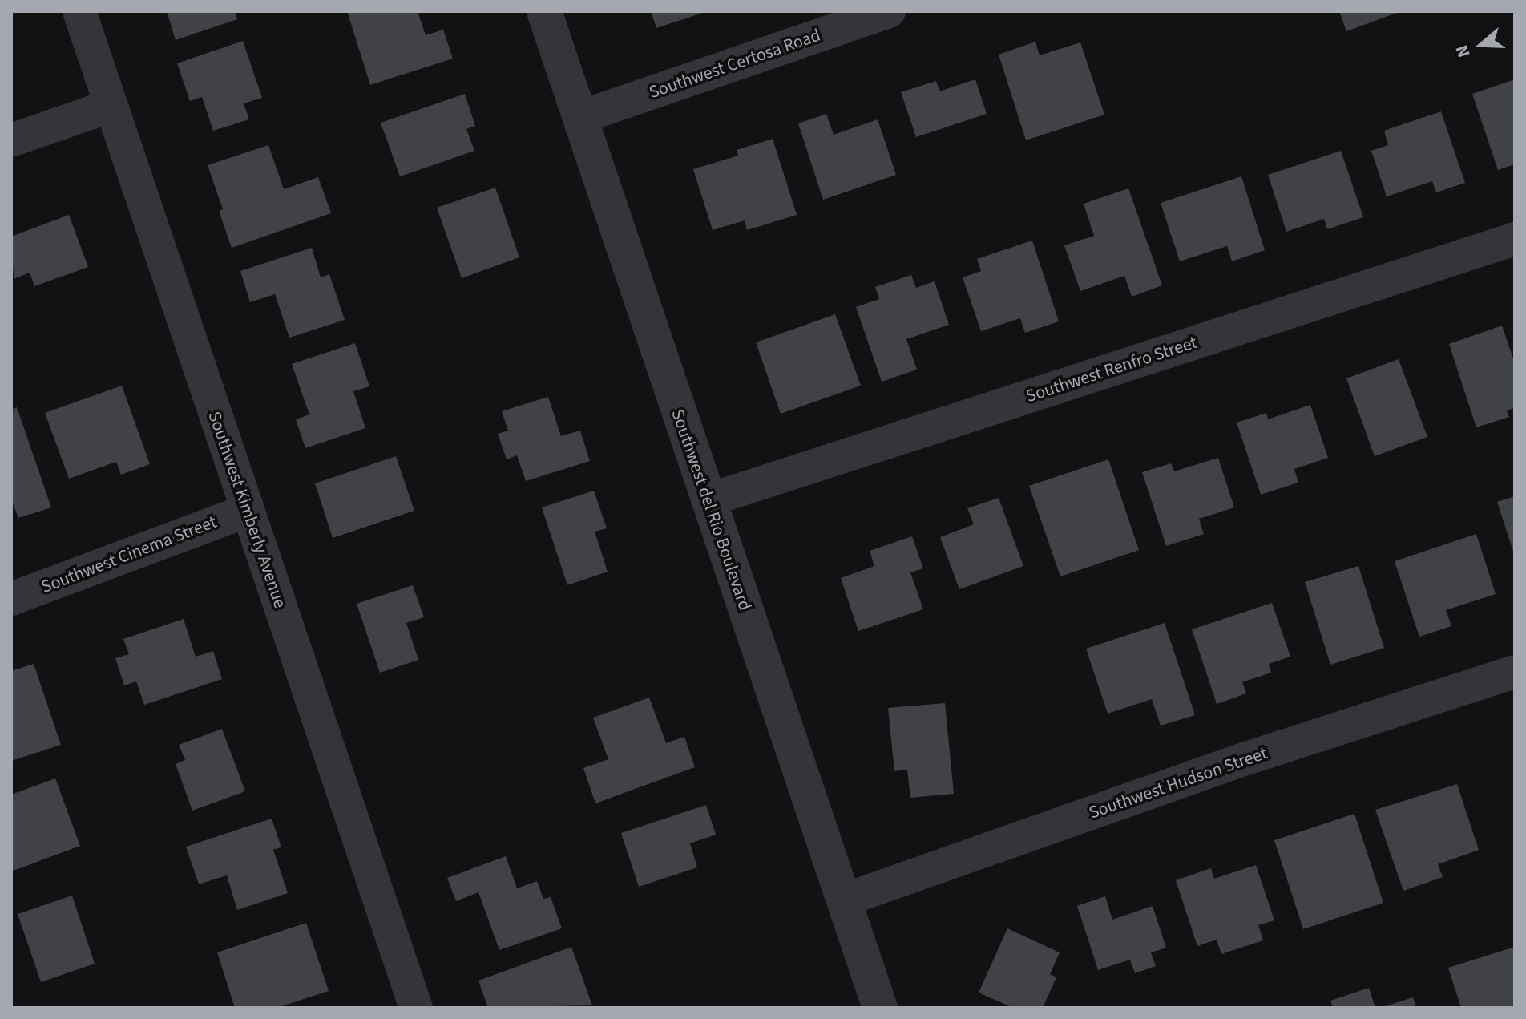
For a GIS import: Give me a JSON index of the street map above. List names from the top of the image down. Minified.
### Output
{"streets":{"street":["Southwest Certosa Road","Southwest Renfro Street","Southwest Kimberly Avenue","Southwest del Rio Boulevard","Southwest Cinema Street","Southwest Hudson Street"]},"crossings":[["Southwest Certosa Road","Southwest del Rio Boulevard"],["Southwest Renfro Street","Southwest del Rio Boulevard"],["Southwest Kimberly Avenue","Southwest Cinema Street"],["Southwest del Rio Boulevard","Southwest Hudson Street"]],"north":"left"}
